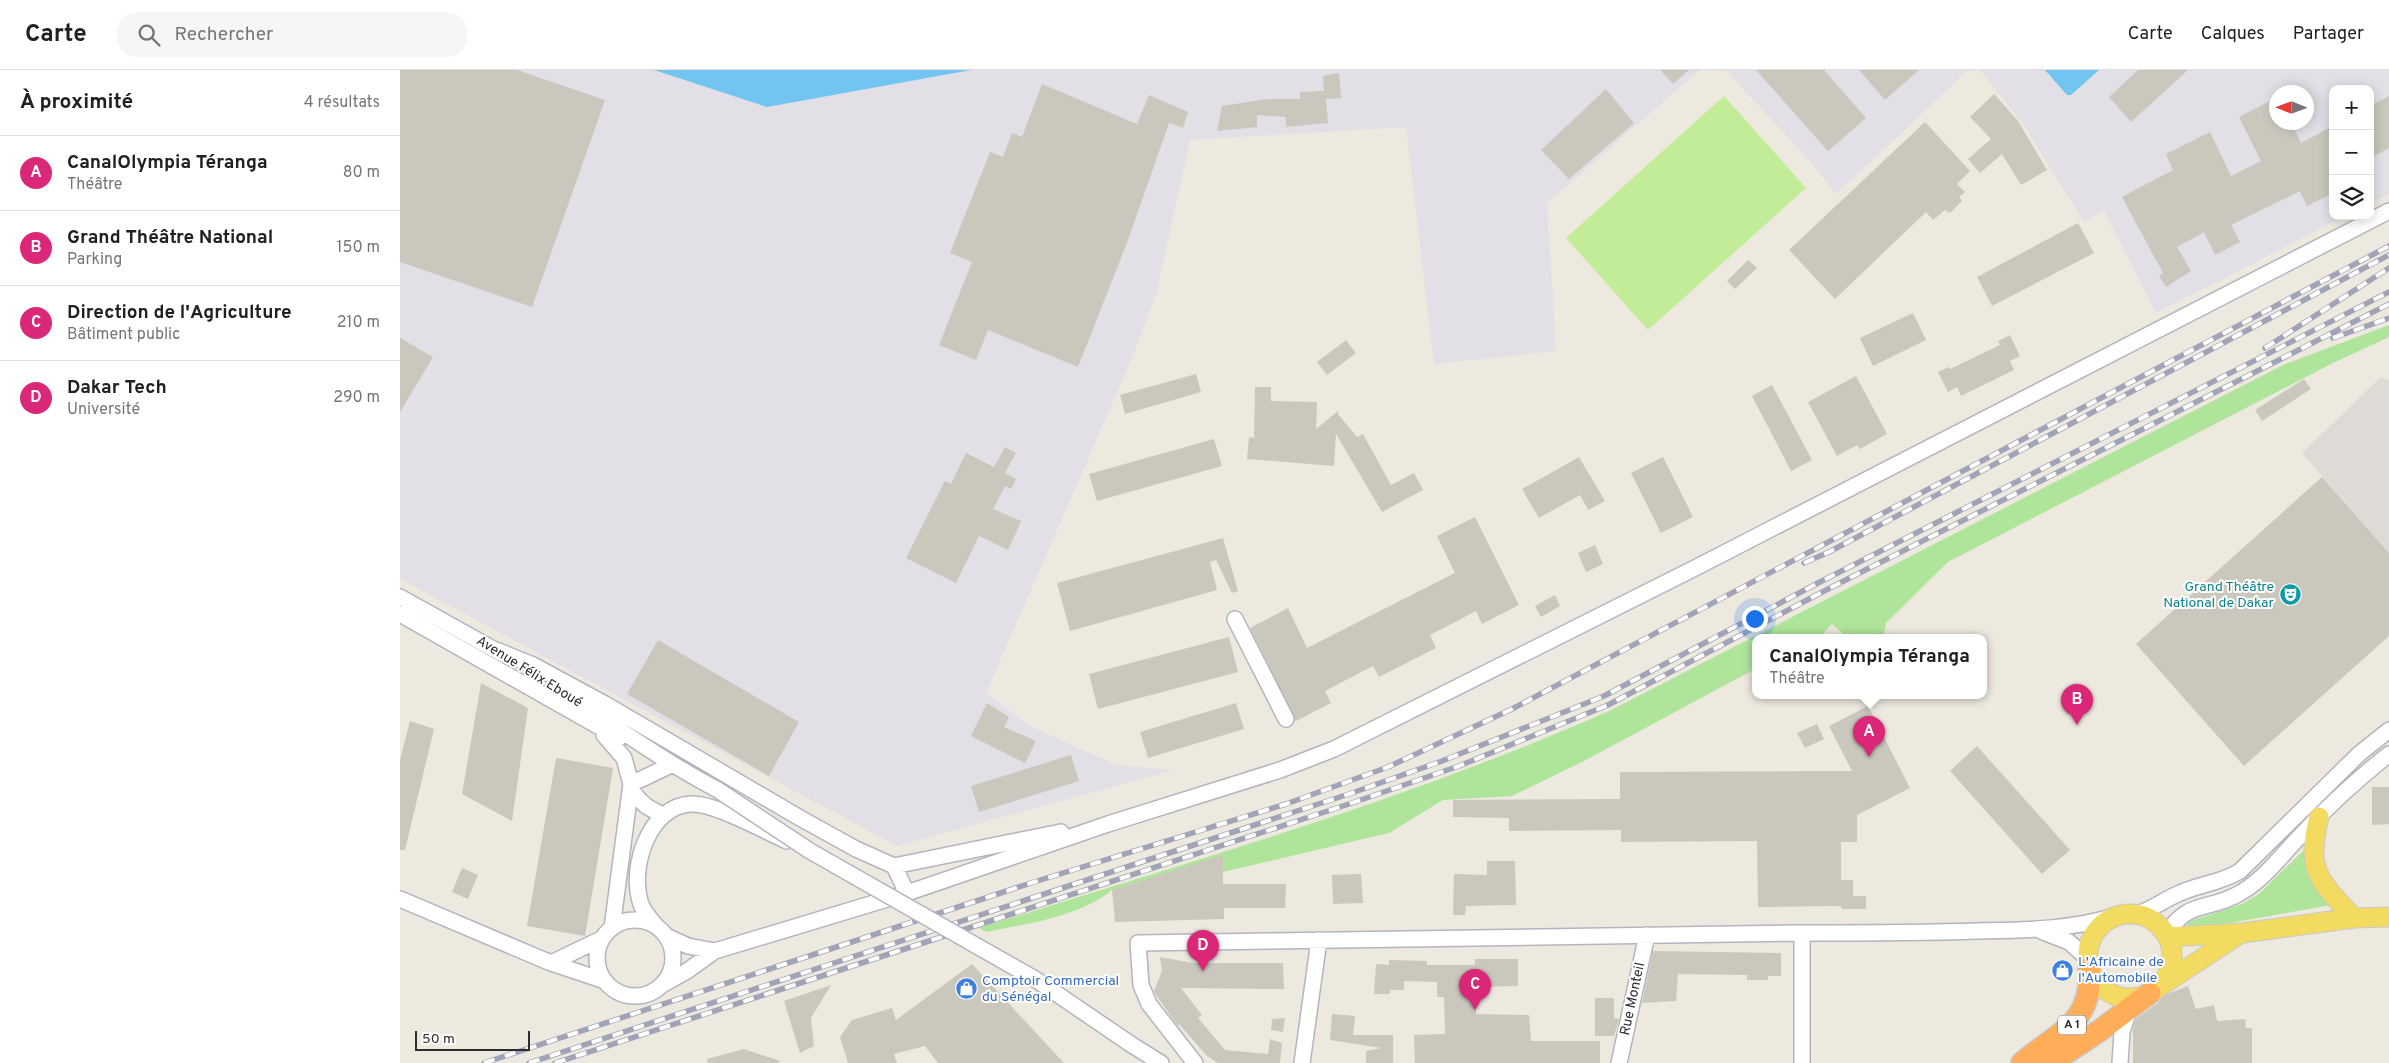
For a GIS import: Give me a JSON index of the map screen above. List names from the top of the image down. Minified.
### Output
{"streets":{"highway":["A 1"],"street":["Avenue Félix Eboué","Rue Monteil"]},"places":{"theatre":["Grand Théâtre National de Dakar"],"shop":["L'Africaine de l'Automobile","Comptoir Commercial du Sénégal"]},"scale_bar":"50 m","north":"left","page":{"header":"Carte","search":"Rechercher","nav":["Carte","Calques","Partager"],"heading":["À proximité","4 résultats"],"map_buttons":["+","−"],"list":[{"mark":"A","name":"CanalOlympia Téranga","note":"Théâtre","value":"80 m"},{"mark":"B","name":"Grand Théâtre National","note":"Parking","value":"150 m"},{"mark":"C","name":"Direction de l'Agriculture","note":"Bâtiment public","value":"210 m"},{"mark":"D","name":"Dakar Tech","note":"Université","value":"290 m"}],"popup":["CanalOlympia Téranga","Théâtre"],"pins":["B","A","D","C"],"scale":"50 m"}}
